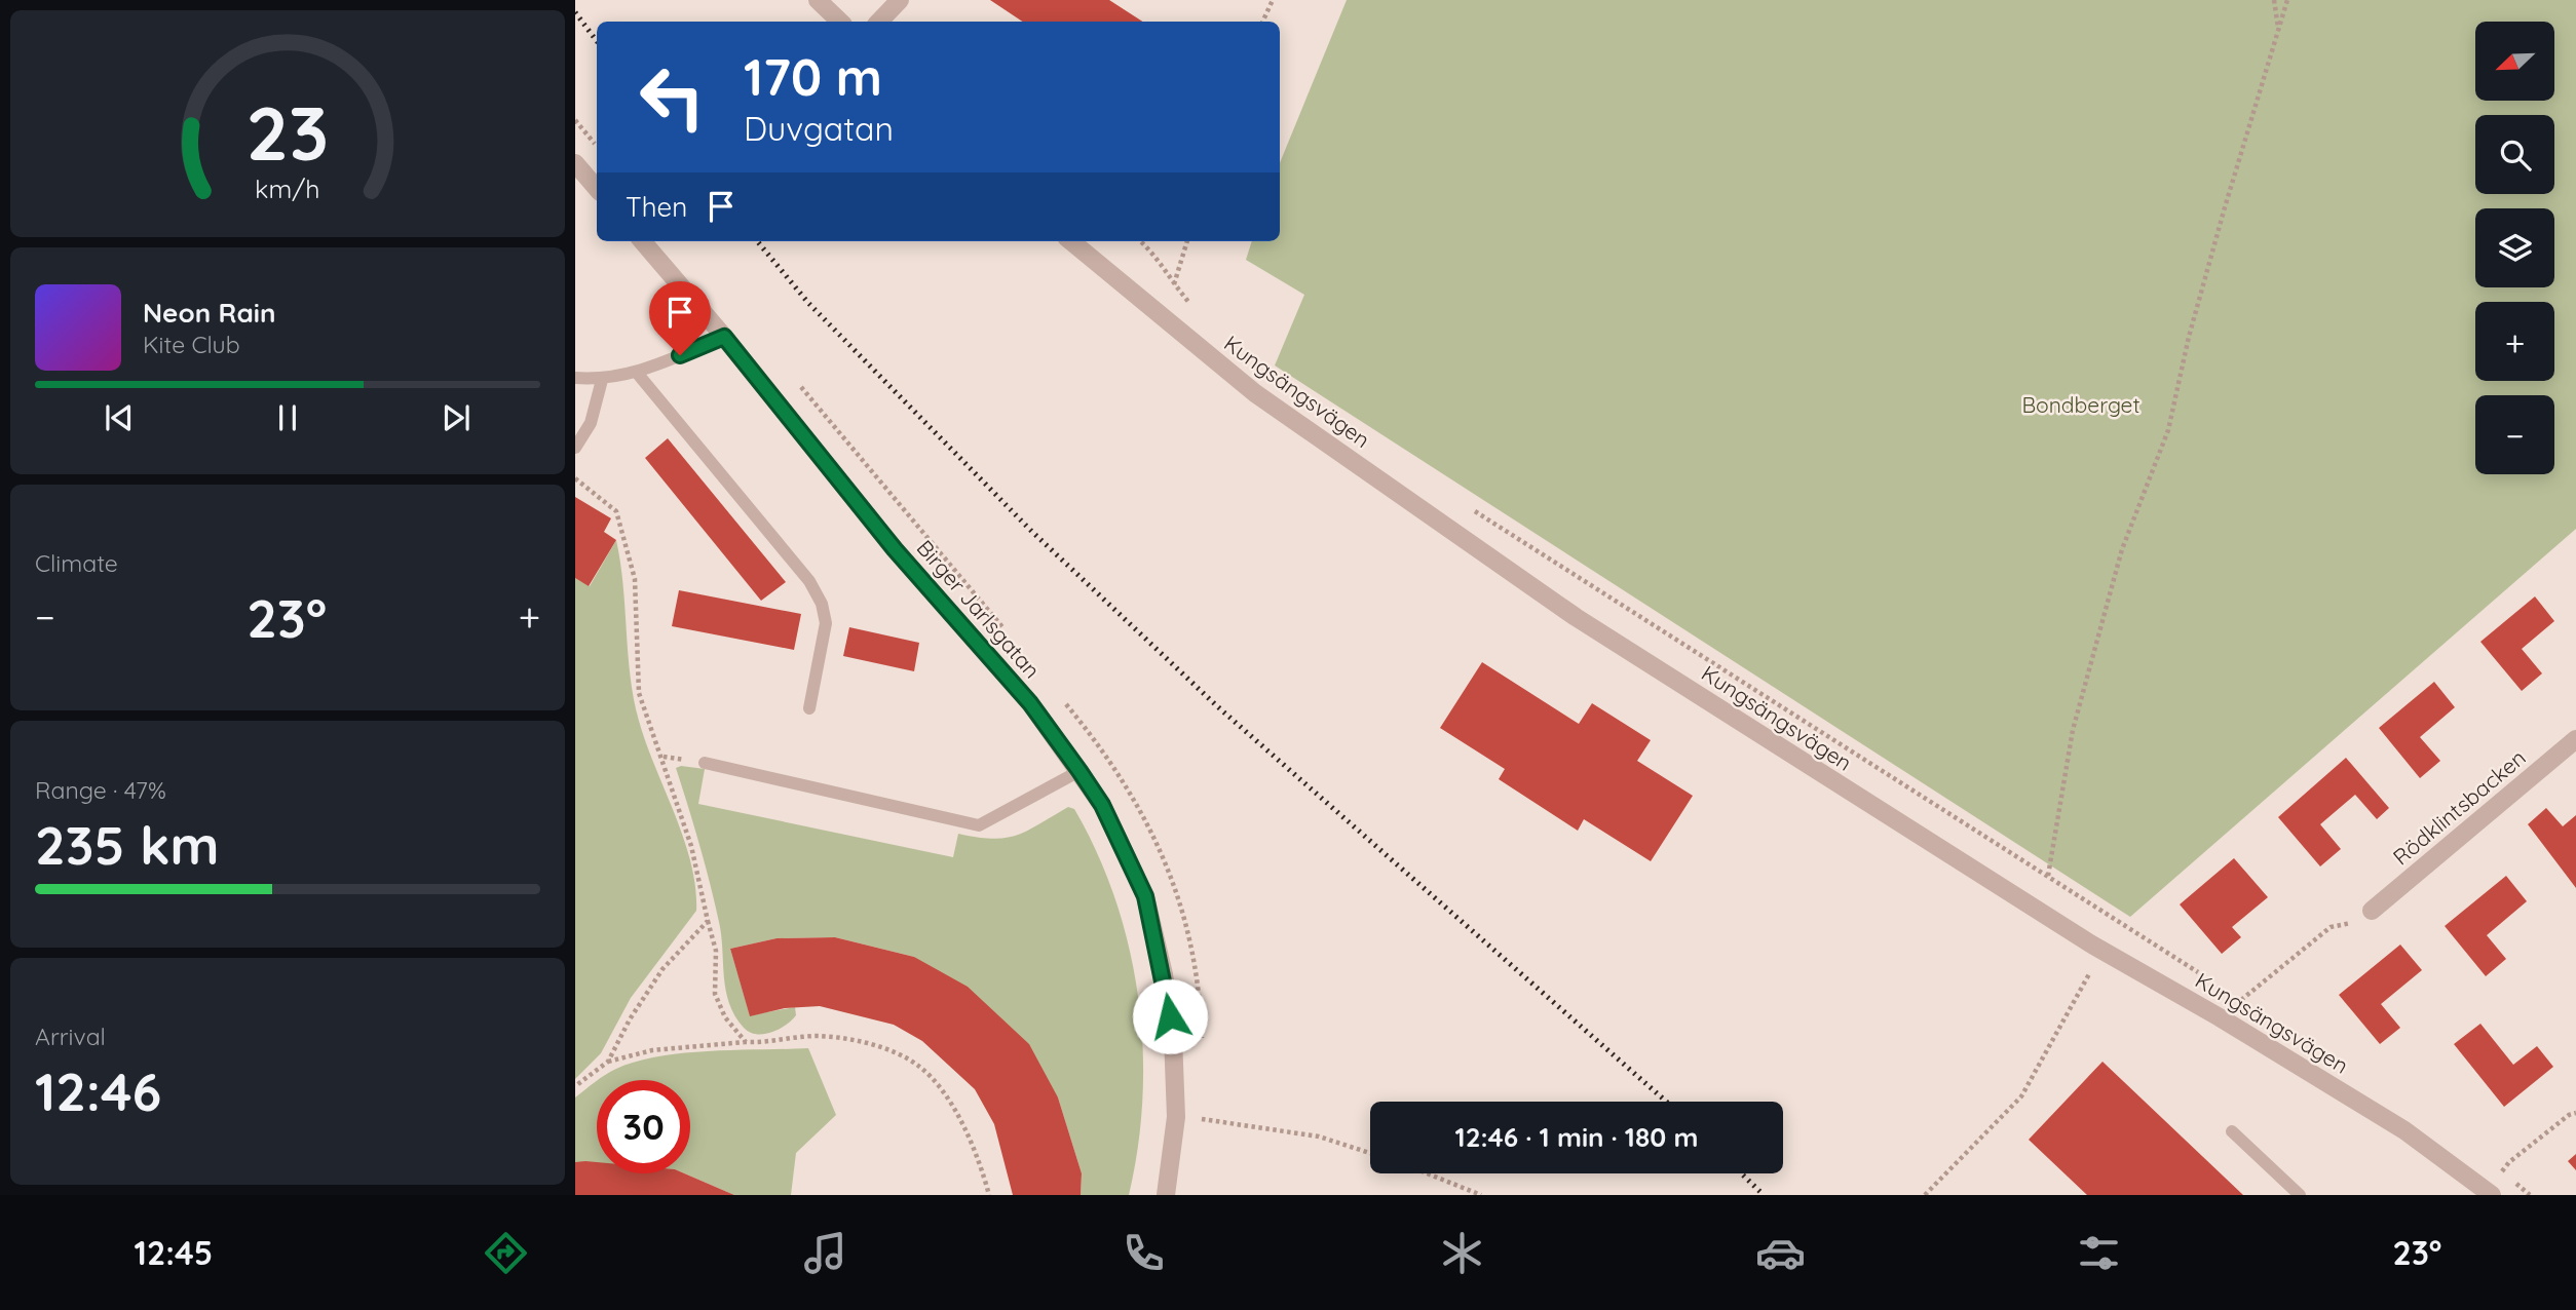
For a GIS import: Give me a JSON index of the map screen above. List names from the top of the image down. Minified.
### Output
{"streets":{"street":["Kungsängsvägen","Birger Jarlsgatan","Rödklintsbacken"]},"parks":["Bondberget"],"north":"bottom left","page":{"map_buttons":["+","−"],"turn":["170 m","Duvgatan"],"then":"Then","song":["Neon Rain","Kite Club"],"tile":["Climate",["Range · 47%","235 km"],["Arrival","12:46"]],"heat":["−","23°","+"],"limit":"30","trip":"12:46 · 1 min · 180 m","tabs":["12:45","23°"],"gauge":["23","km/h"]}}
